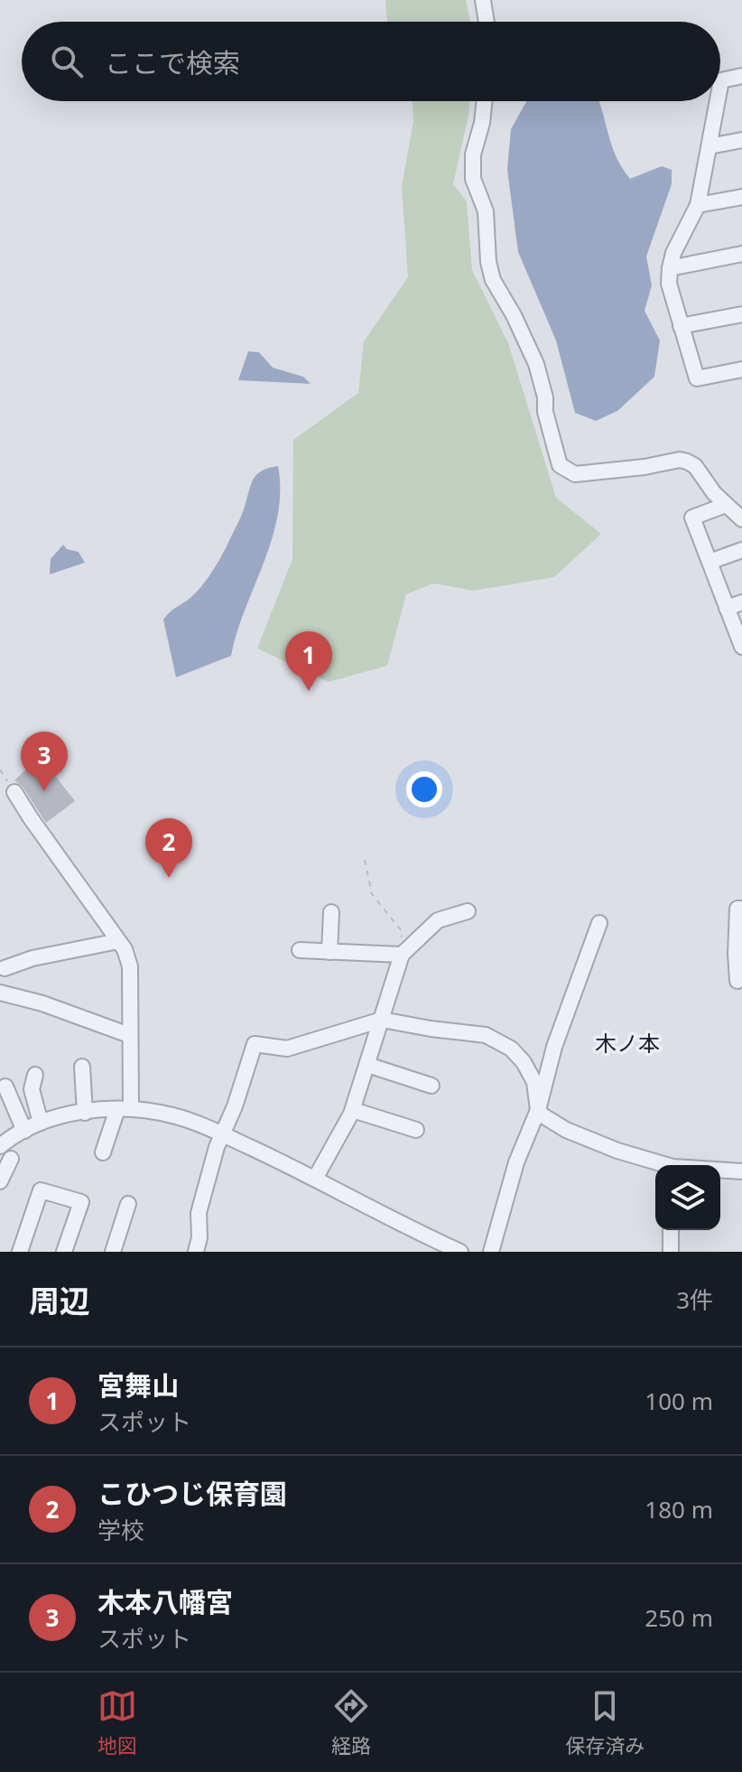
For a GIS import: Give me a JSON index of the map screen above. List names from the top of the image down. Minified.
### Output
{"districts":["木ノ本"],"page":{"search":"ここで検索","pins":["1","3","2"],"heading":["周辺","3件"],"list":[{"mark":"1","name":"宮舞山","note":"スポット","value":"100 m"},{"mark":"2","name":"こひつじ保育園","note":"学校","value":"180 m"},{"mark":"3","name":"木本八幡宮","note":"スポット","value":"250 m"}],"nav":["地図","経路","保存済み"]}}
